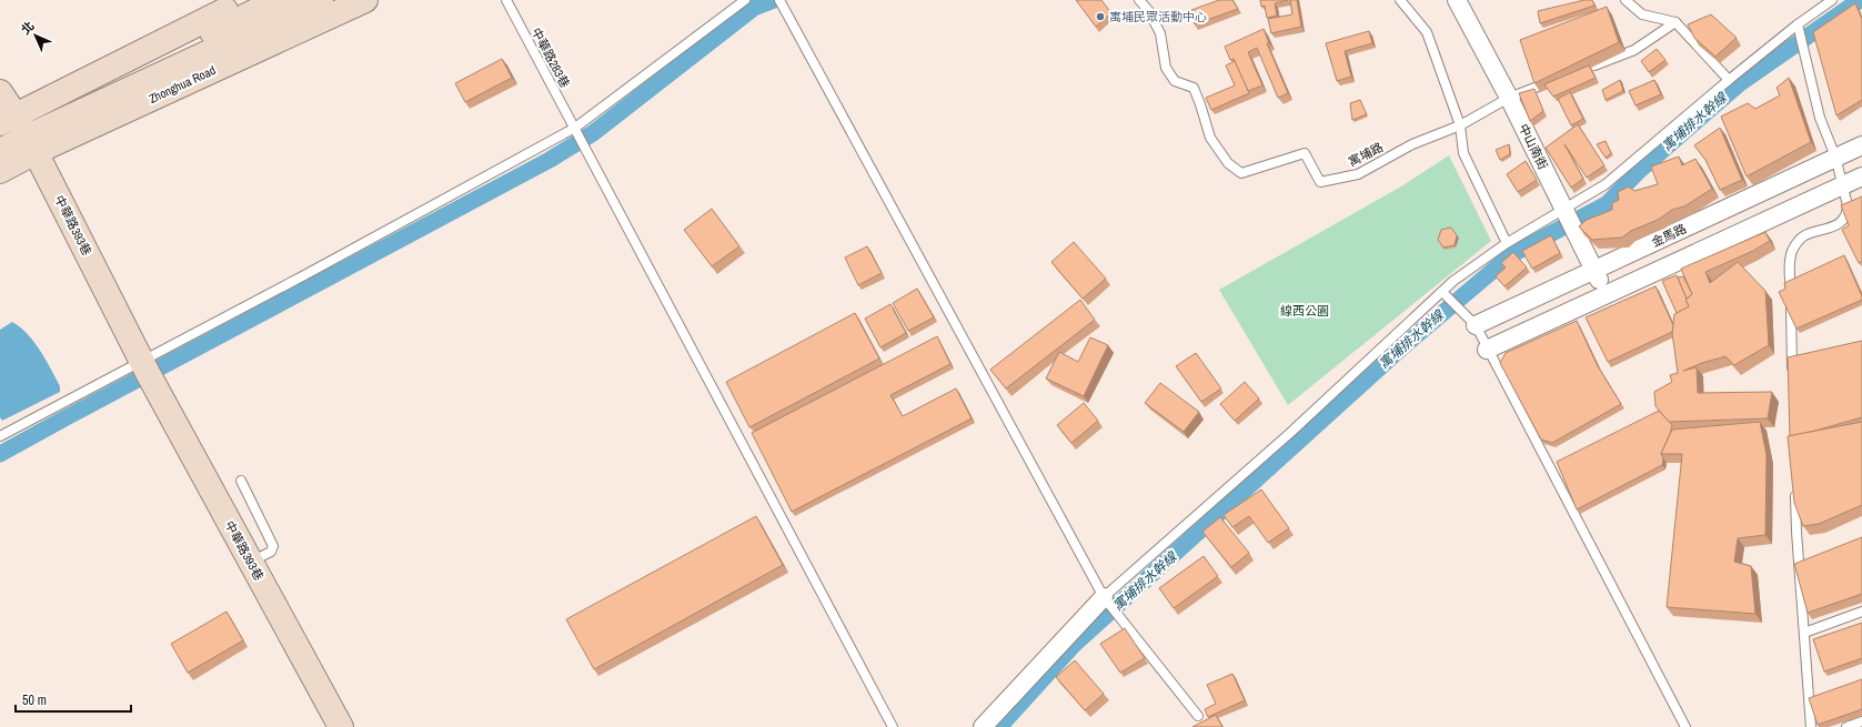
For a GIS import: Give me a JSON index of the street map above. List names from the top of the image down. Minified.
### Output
{"streets":{"main road":["Zhonghua Road","中華路393巷"],"street":["中山南街","金馬路"],"lane":["中華路283巷","寓埔路"]},"crossings":[["Zhonghua Road","中華路393巷"],["中山南街","寓埔路"],["中山南街","金馬路"]],"water":["寓埔排水幹線"],"parks":["線西公園"],"places":["寓埔民眾活動中心"],"scale_bar":"50 m","north":"top left"}
